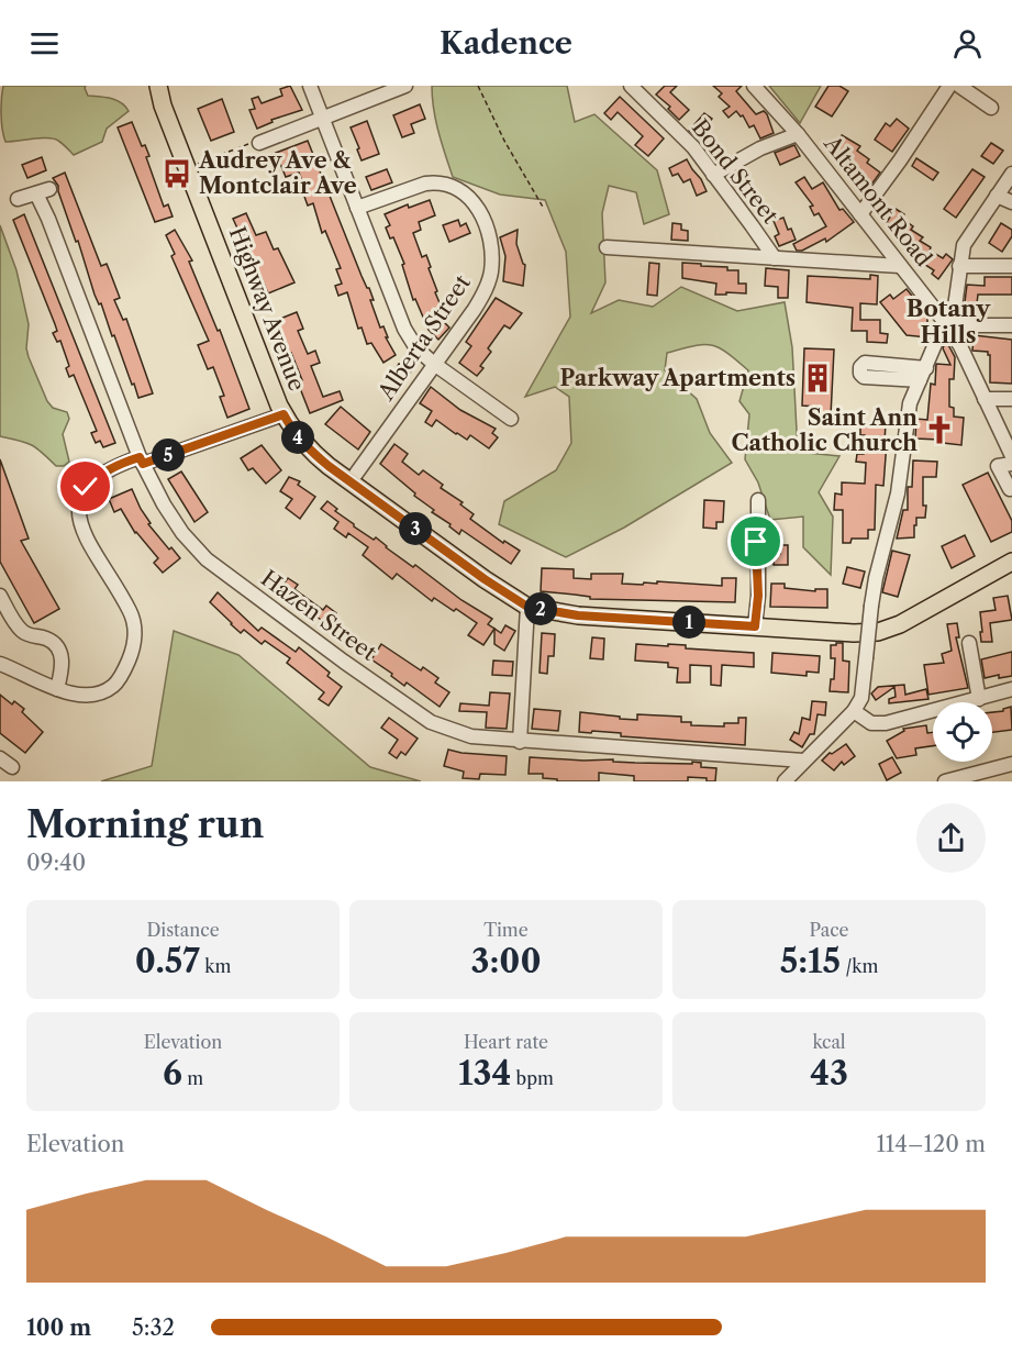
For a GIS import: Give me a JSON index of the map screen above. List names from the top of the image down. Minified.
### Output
{"streets":{"main road":["Highway Avenue"],"street":["Bond Street","Altamont Road","Alberta Street","Hazen Street"]},"crossings":[["Highway Avenue","Alberta Street"]],"districts":["Botany Hills"],"places":{"bus stop":["Audrey Ave & Montclair Ave"],"building":["Parkway Apartments"],"church":["Saint Ann Catholic Church"]},"page":{"header":"Kadence","pins":["4","5","3","2","1"],"heading":["Morning run","09:40"],"stats":[["Distance","0.57 km"],["Time","3:00"],["Pace","5:15 /km"],["Elevation","6 m"],["Heart rate","134 bpm"],["kcal","43"]],"chart":["Elevation","114–120 m"],"list":[{"name":"100 m","note":"5:32"}]}}
